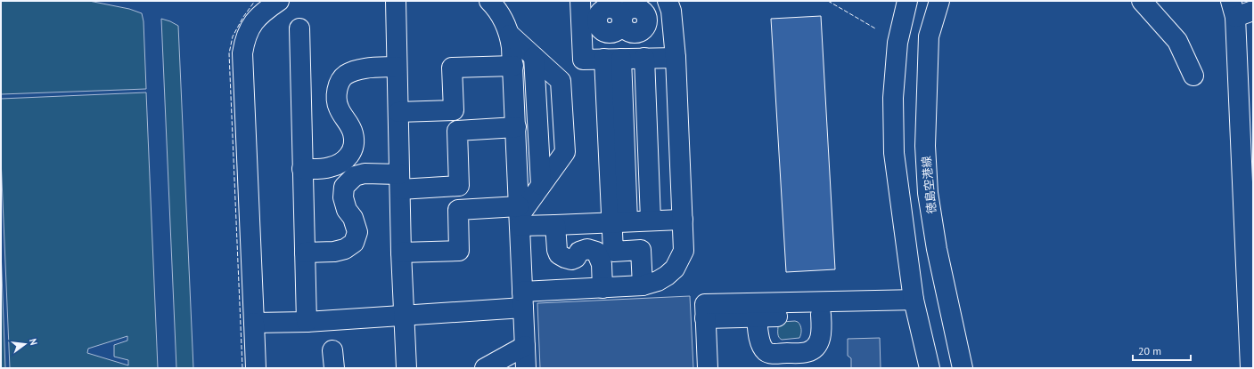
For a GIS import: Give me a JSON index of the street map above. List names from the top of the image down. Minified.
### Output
{"streets":{"main road":["徳島空港線"]},"scale_bar":"20 m","north":"right"}
